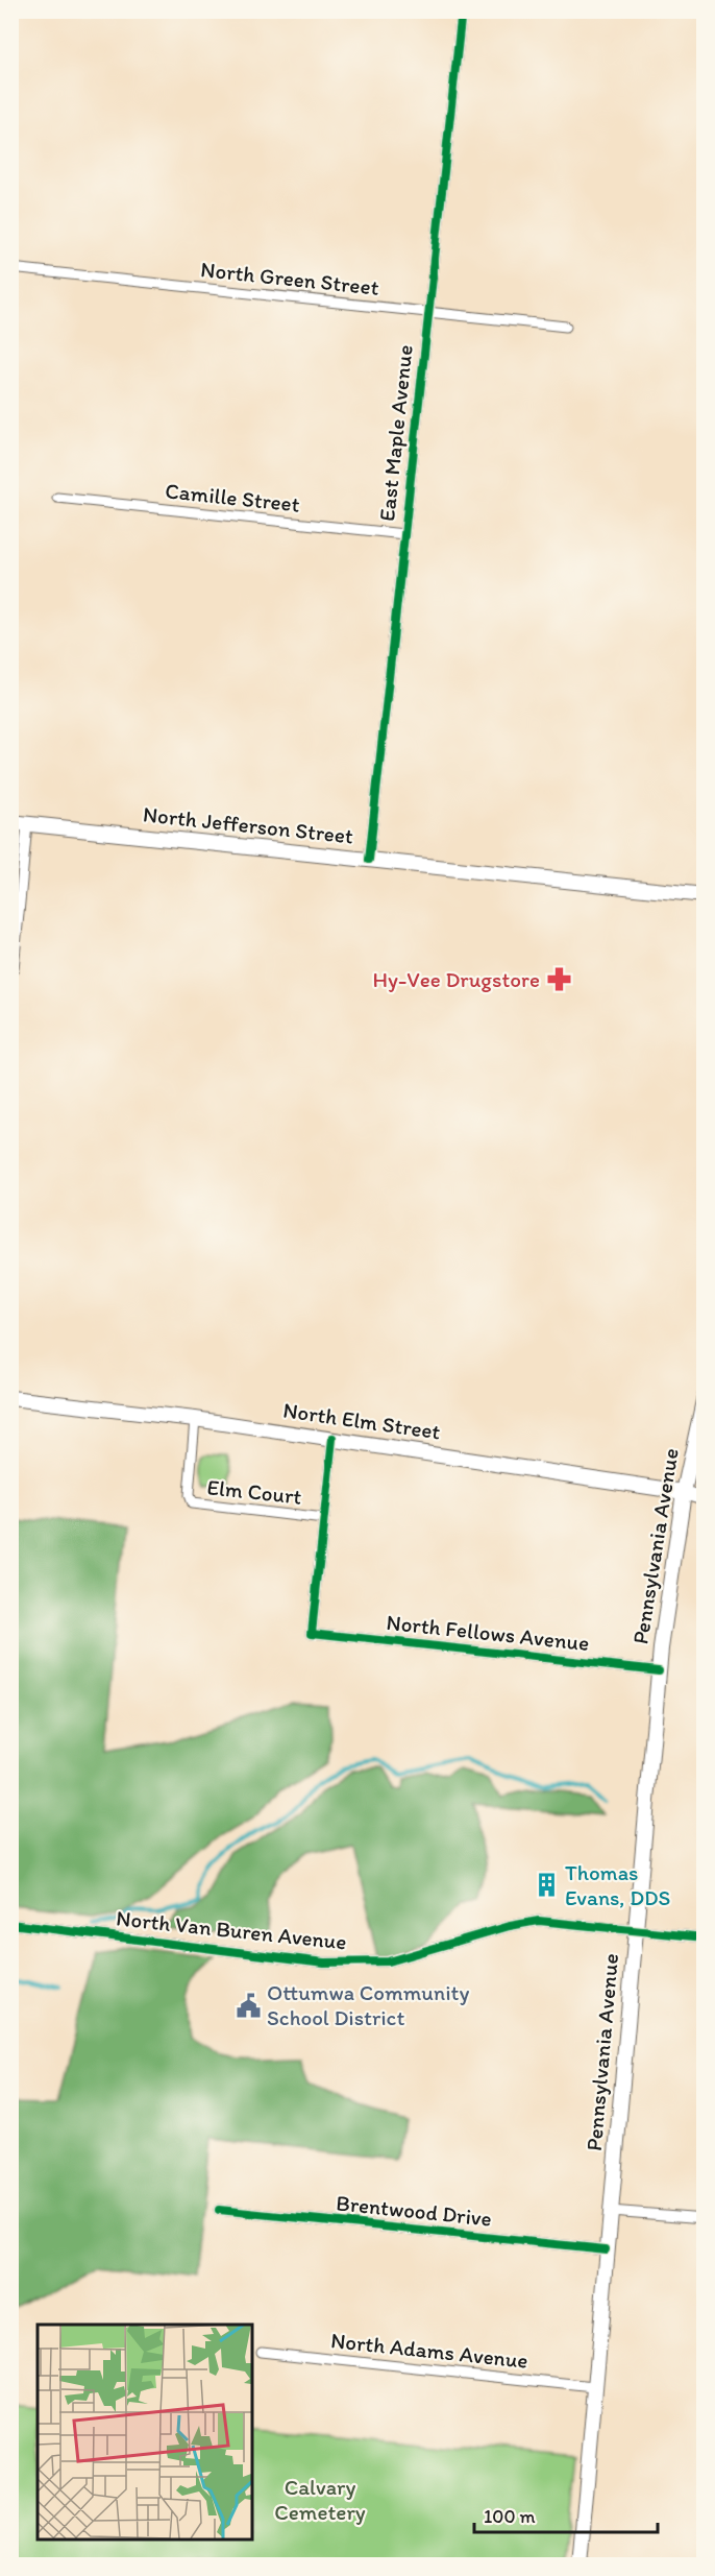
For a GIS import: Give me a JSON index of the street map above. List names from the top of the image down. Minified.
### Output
{"streets":{"main road":["North Jefferson Street","North Elm Street","Pennsylvania Avenue"],"street":["North Green Street","East Maple Avenue","Camille Street","Elm Court","North Fellows Avenue","North Van Buren Avenue","Brentwood Drive","North Adams Avenue"]},"crossings":[["North Green Street","East Maple Avenue"],["East Maple Avenue","Camille Street"],["East Maple Avenue","North Jefferson Street"],["North Elm Street","Elm Court"],["North Elm Street","Pennsylvania Avenue"],["Elm Court","North Fellows Avenue"],["Pennsylvania Avenue","North Fellows Avenue"],["Pennsylvania Avenue","North Van Buren Avenue"],["Pennsylvania Avenue","Brentwood Drive"],["Pennsylvania Avenue","North Adams Avenue"]],"parks":["Calvary Cemetery"],"places":{"pharmacy":["Hy-Vee Drugstore"],"building":["Thomas Evans, DDS"],"public building":["Ottumwa Community School District"]},"scale_bar":"100 m"}
